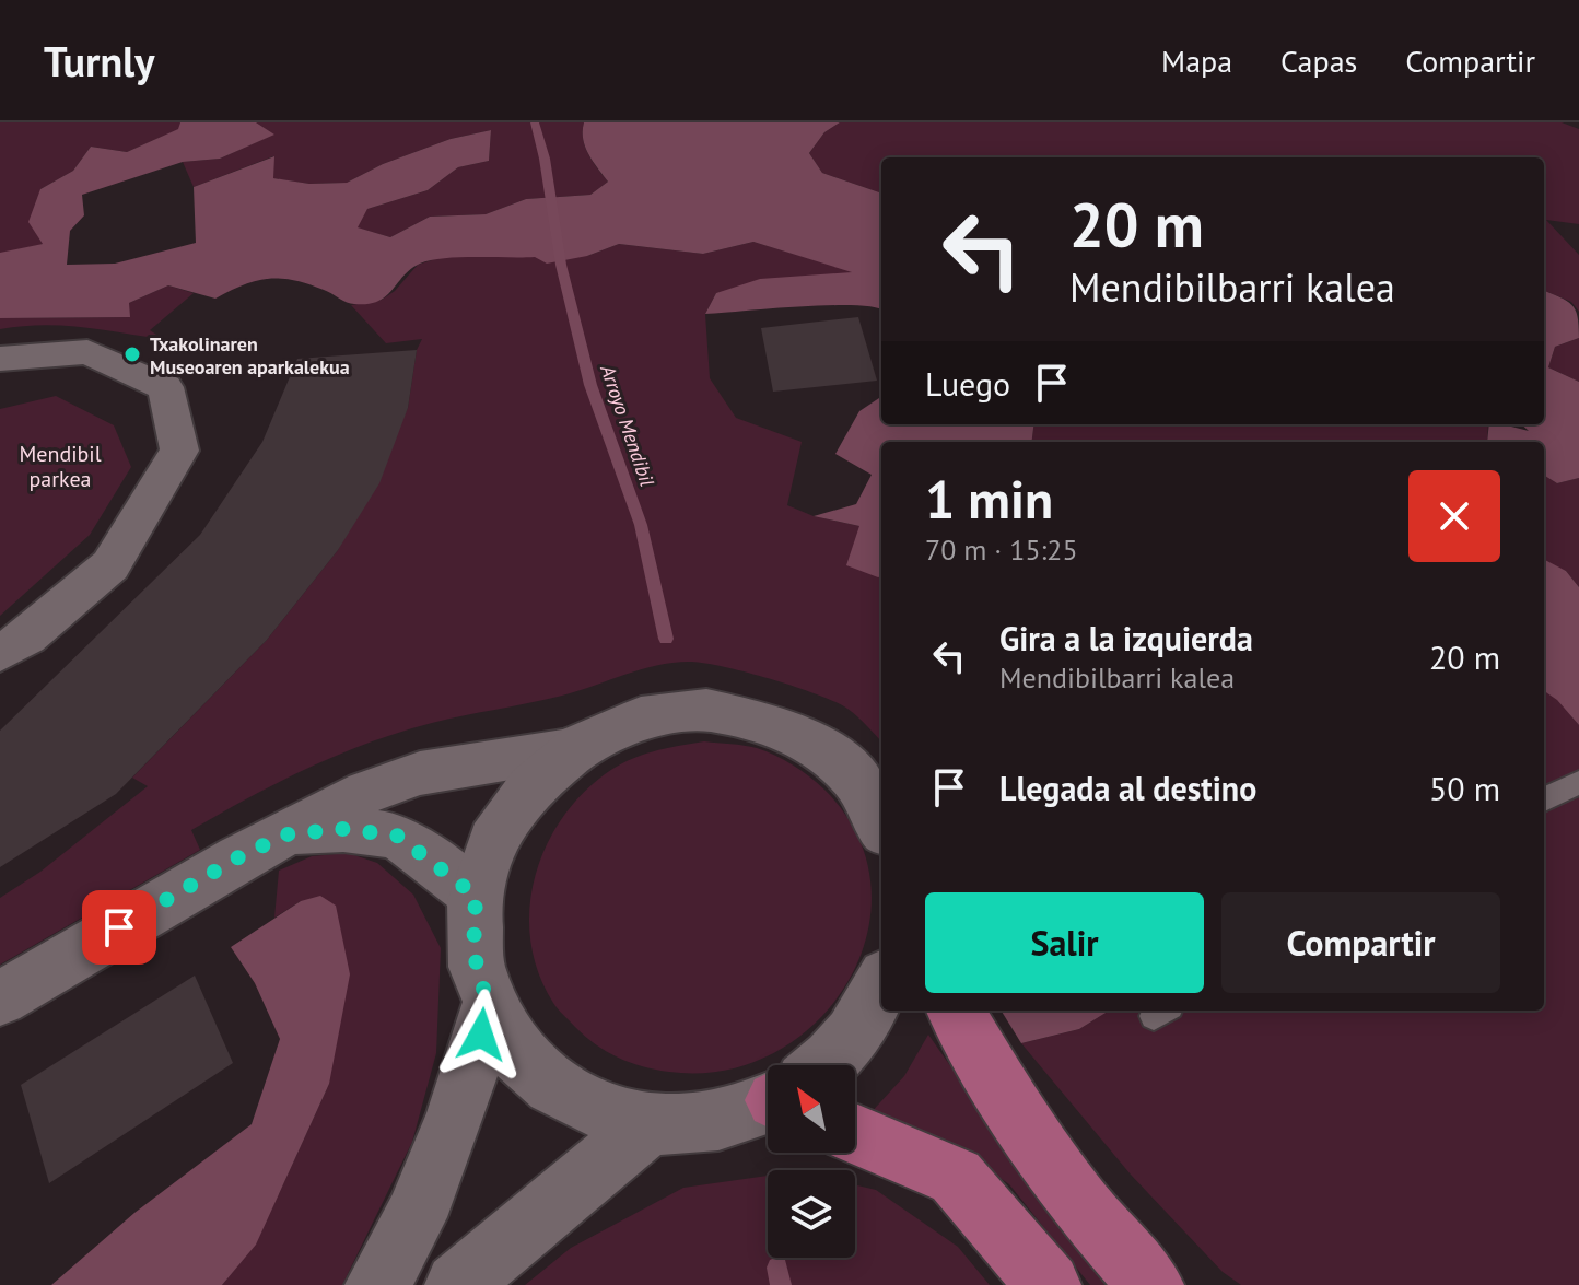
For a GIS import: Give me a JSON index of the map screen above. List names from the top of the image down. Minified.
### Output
{"water":["Arroyo Mendibil"],"parks":["Mendibil parkea"],"places":["Txakolinaren Museoaren aparkalekua"],"north":"top left","page":{"header":"Turnly","nav":["Mapa","Capas","Compartir"],"turn":["20 m","Mendibilbarri kalea"],"then":"Luego","heading":["1 min","70 m · 15:25"],"list":[{"name":"Gira a la izquierda","note":"Mendibilbarri kalea","value":"20 m"},{"name":"Llegada al destino","value":"50 m"}],"buttons":["Salir","Compartir"]}}
